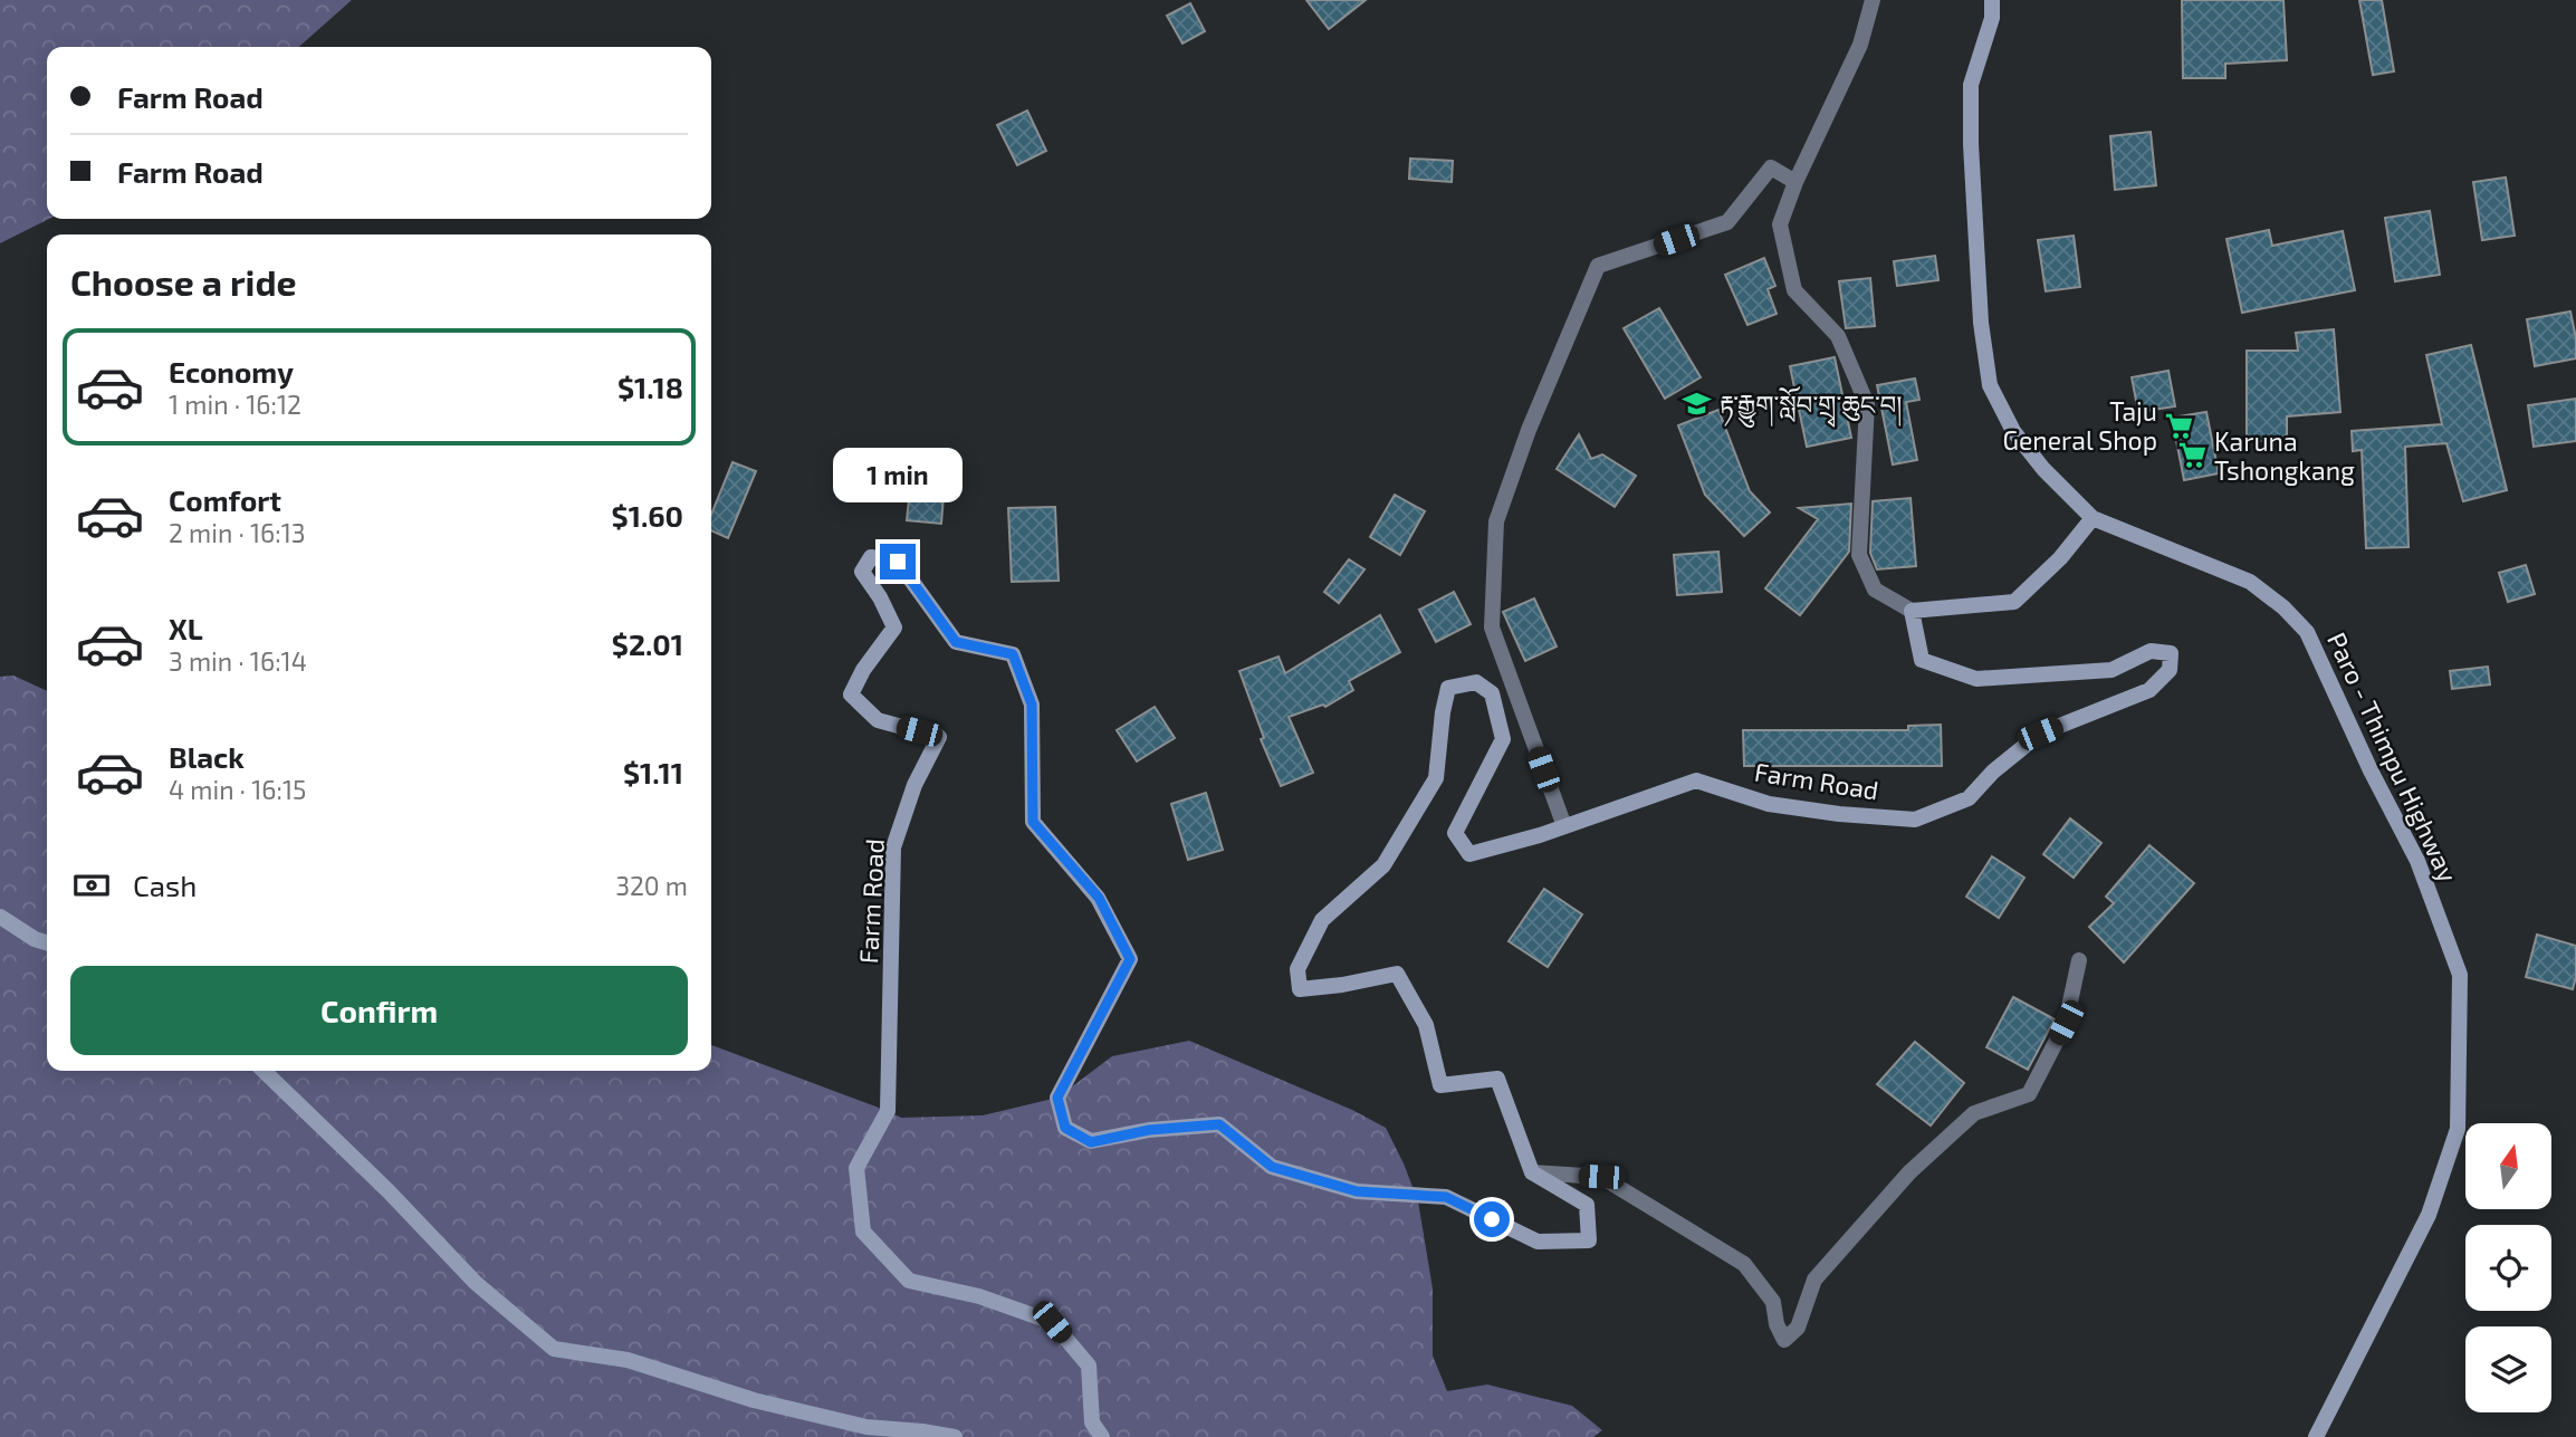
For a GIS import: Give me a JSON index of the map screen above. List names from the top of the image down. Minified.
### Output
{"streets":{"street":["Paro - Thimpu Highway","Farm Road"]},"places":{"school or university":["རྟ་རྒྱུག་སློབ་གྲྭ་ཆུང་བ།"],"supermarket":["Taju General Shop","Karuna Tshongkang"]},"north":"top","page":{"banner":["Farm Road","Farm Road"],"heading":"Choose a ride","list":[{"name":"Economy","note":"1 min · 16:12","value":"$1.18"},{"name":"Comfort","note":"2 min · 16:13","value":"$1.60"},{"name":"XL","note":"3 min · 16:14","value":"$2.01"},{"name":"Black","note":"4 min · 16:15","value":"$1.11"}],"bubble":"1 min","pay":["Cash","320 m"],"buttons":"Confirm"}}
